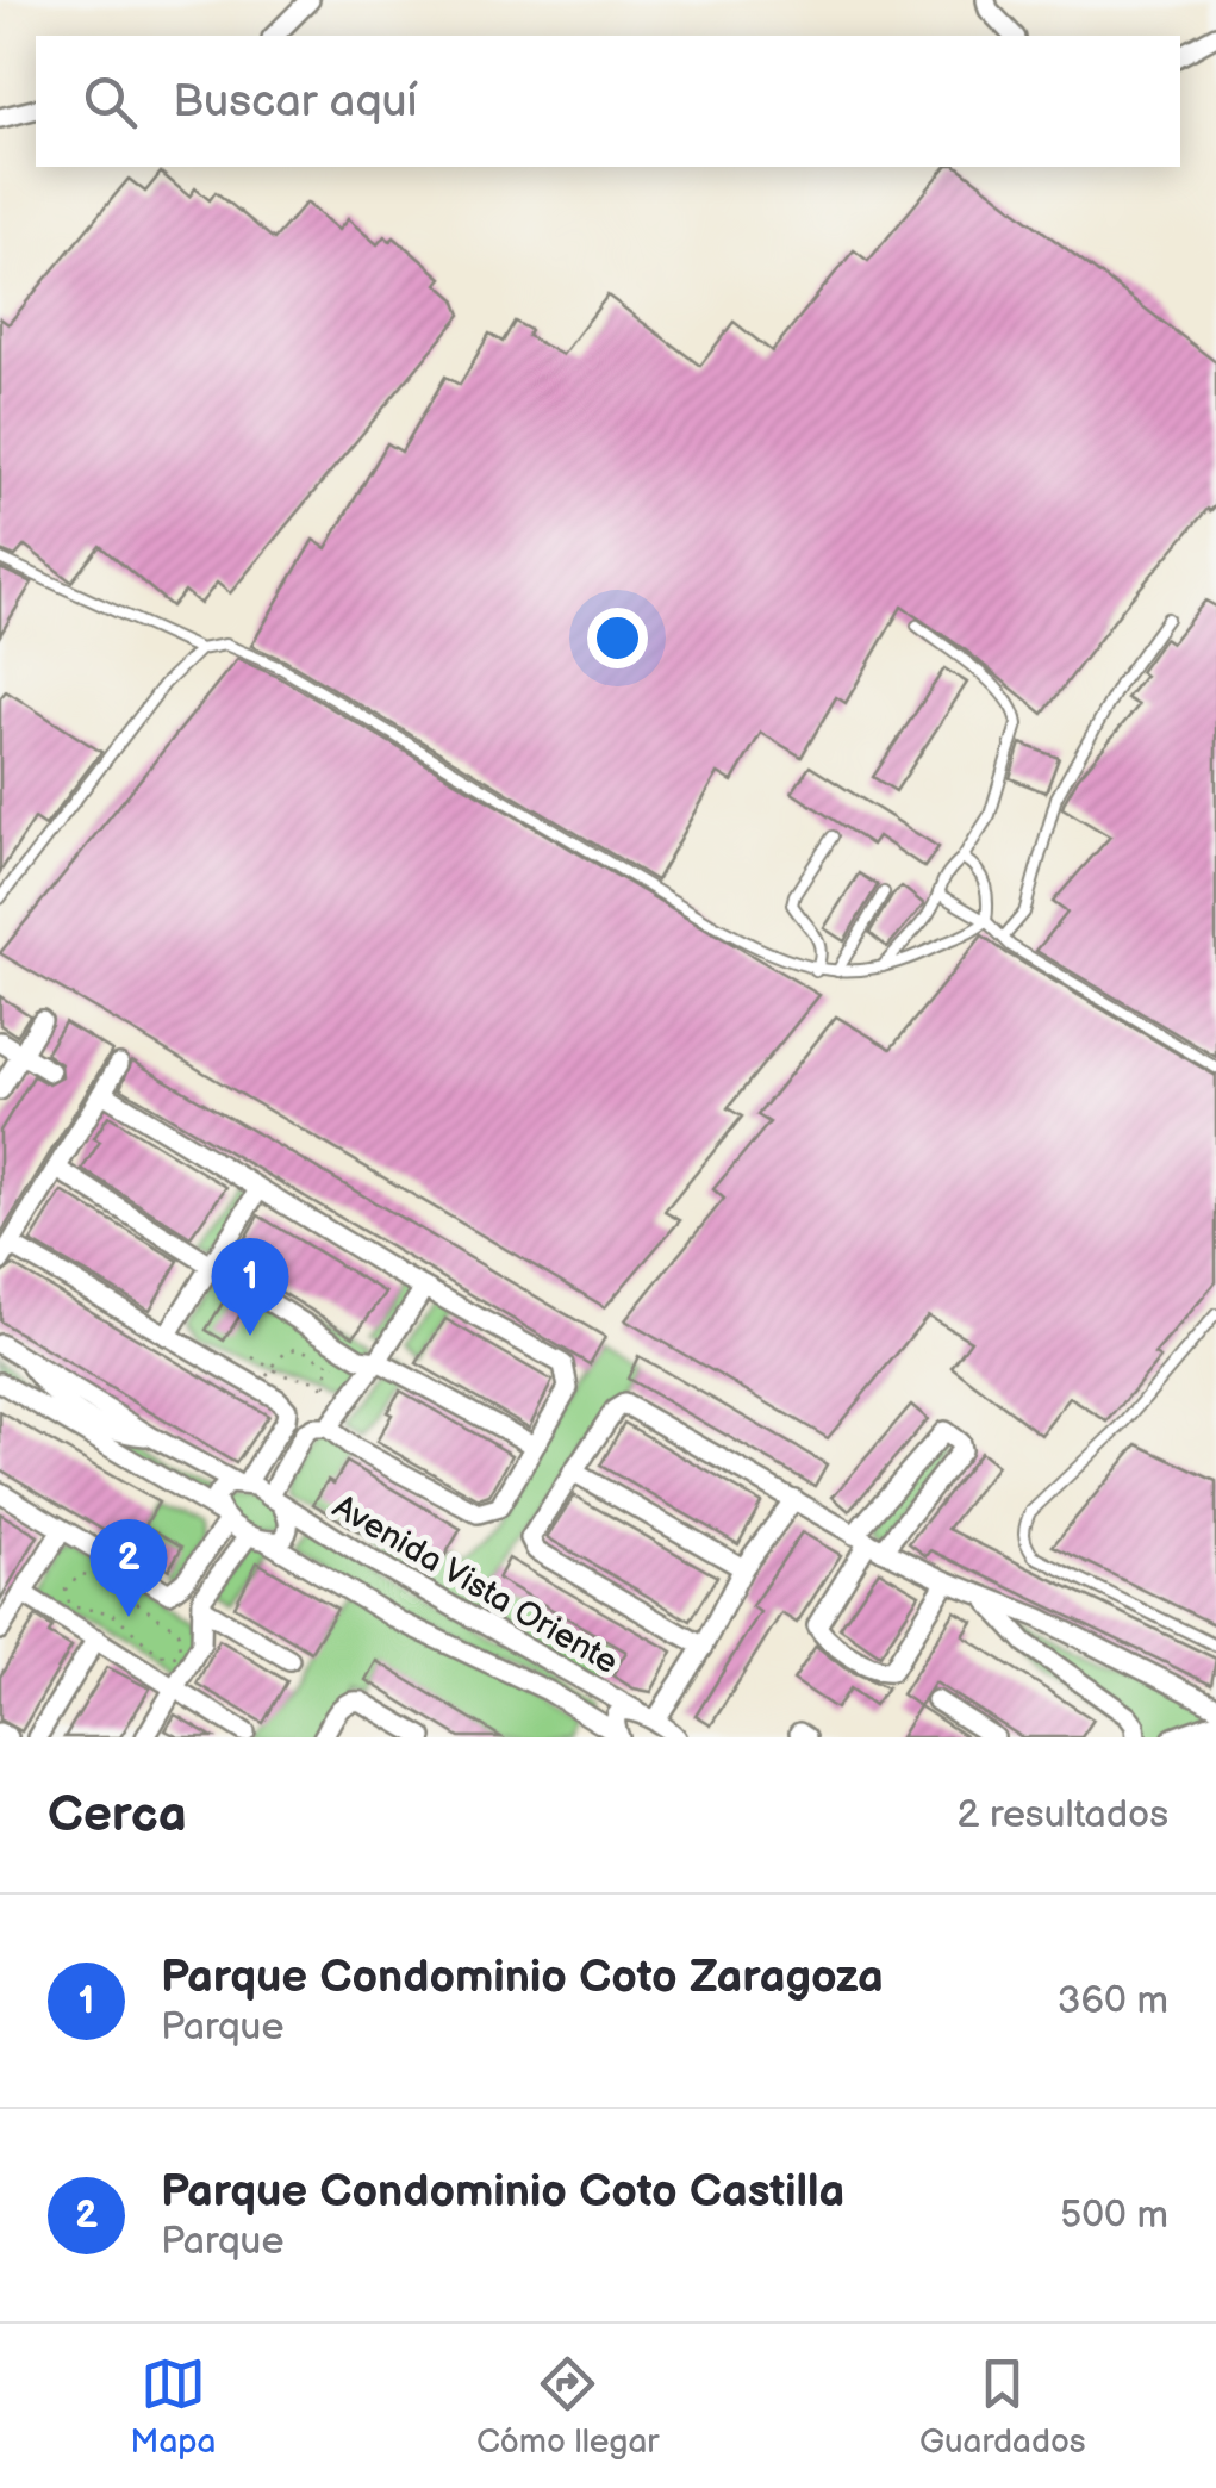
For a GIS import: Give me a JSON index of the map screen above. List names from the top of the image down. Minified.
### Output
{"streets":{"street":["Avenida Vista Oriente"]},"page":{"search":"Buscar aquí","pins":["1","2"],"heading":["Cerca","2 resultados"],"list":[{"mark":"1","name":"Parque Condominio Coto Zaragoza","note":"Parque","value":"360 m"},{"mark":"2","name":"Parque Condominio Coto Castilla","note":"Parque","value":"500 m"}],"nav":["Mapa","Cómo llegar","Guardados"]}}
